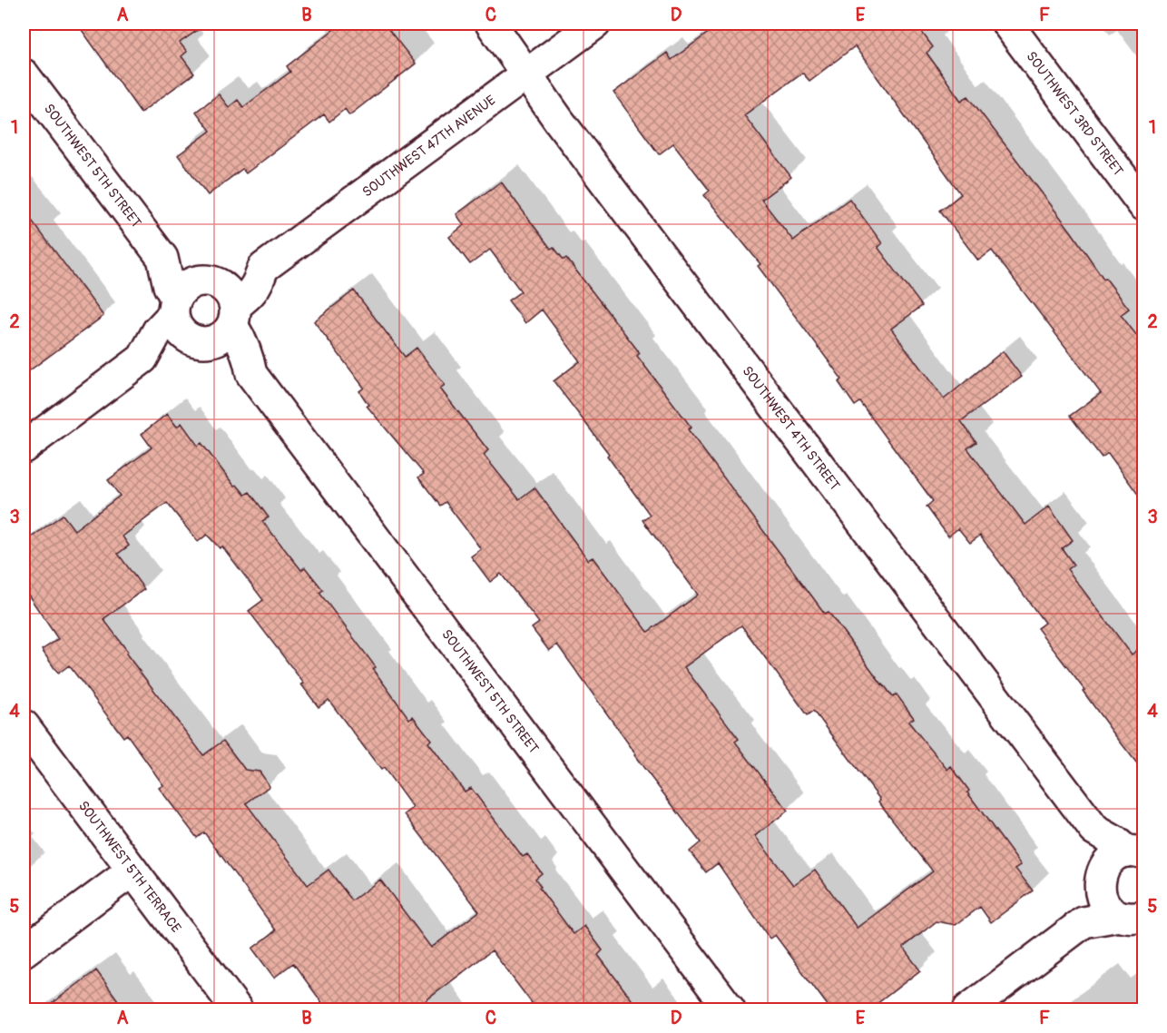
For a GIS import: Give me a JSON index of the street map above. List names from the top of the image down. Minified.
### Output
{"streets":{"street":["SOUTHWEST 3RD STREET","SOUTHWEST 47TH AVENUE","SOUTHWEST 5TH STREET","SOUTHWEST 4TH STREET","SOUTHWEST 5TH TERRACE"]},"crossings":[["SOUTHWEST 47TH AVENUE","SOUTHWEST 5TH STREET"],["SOUTHWEST 47TH AVENUE","SOUTHWEST 4TH STREET"]],"grid":{"columns":["A","B","C","D","E","F"],"rows":["1","2","3","4","5"]}}
